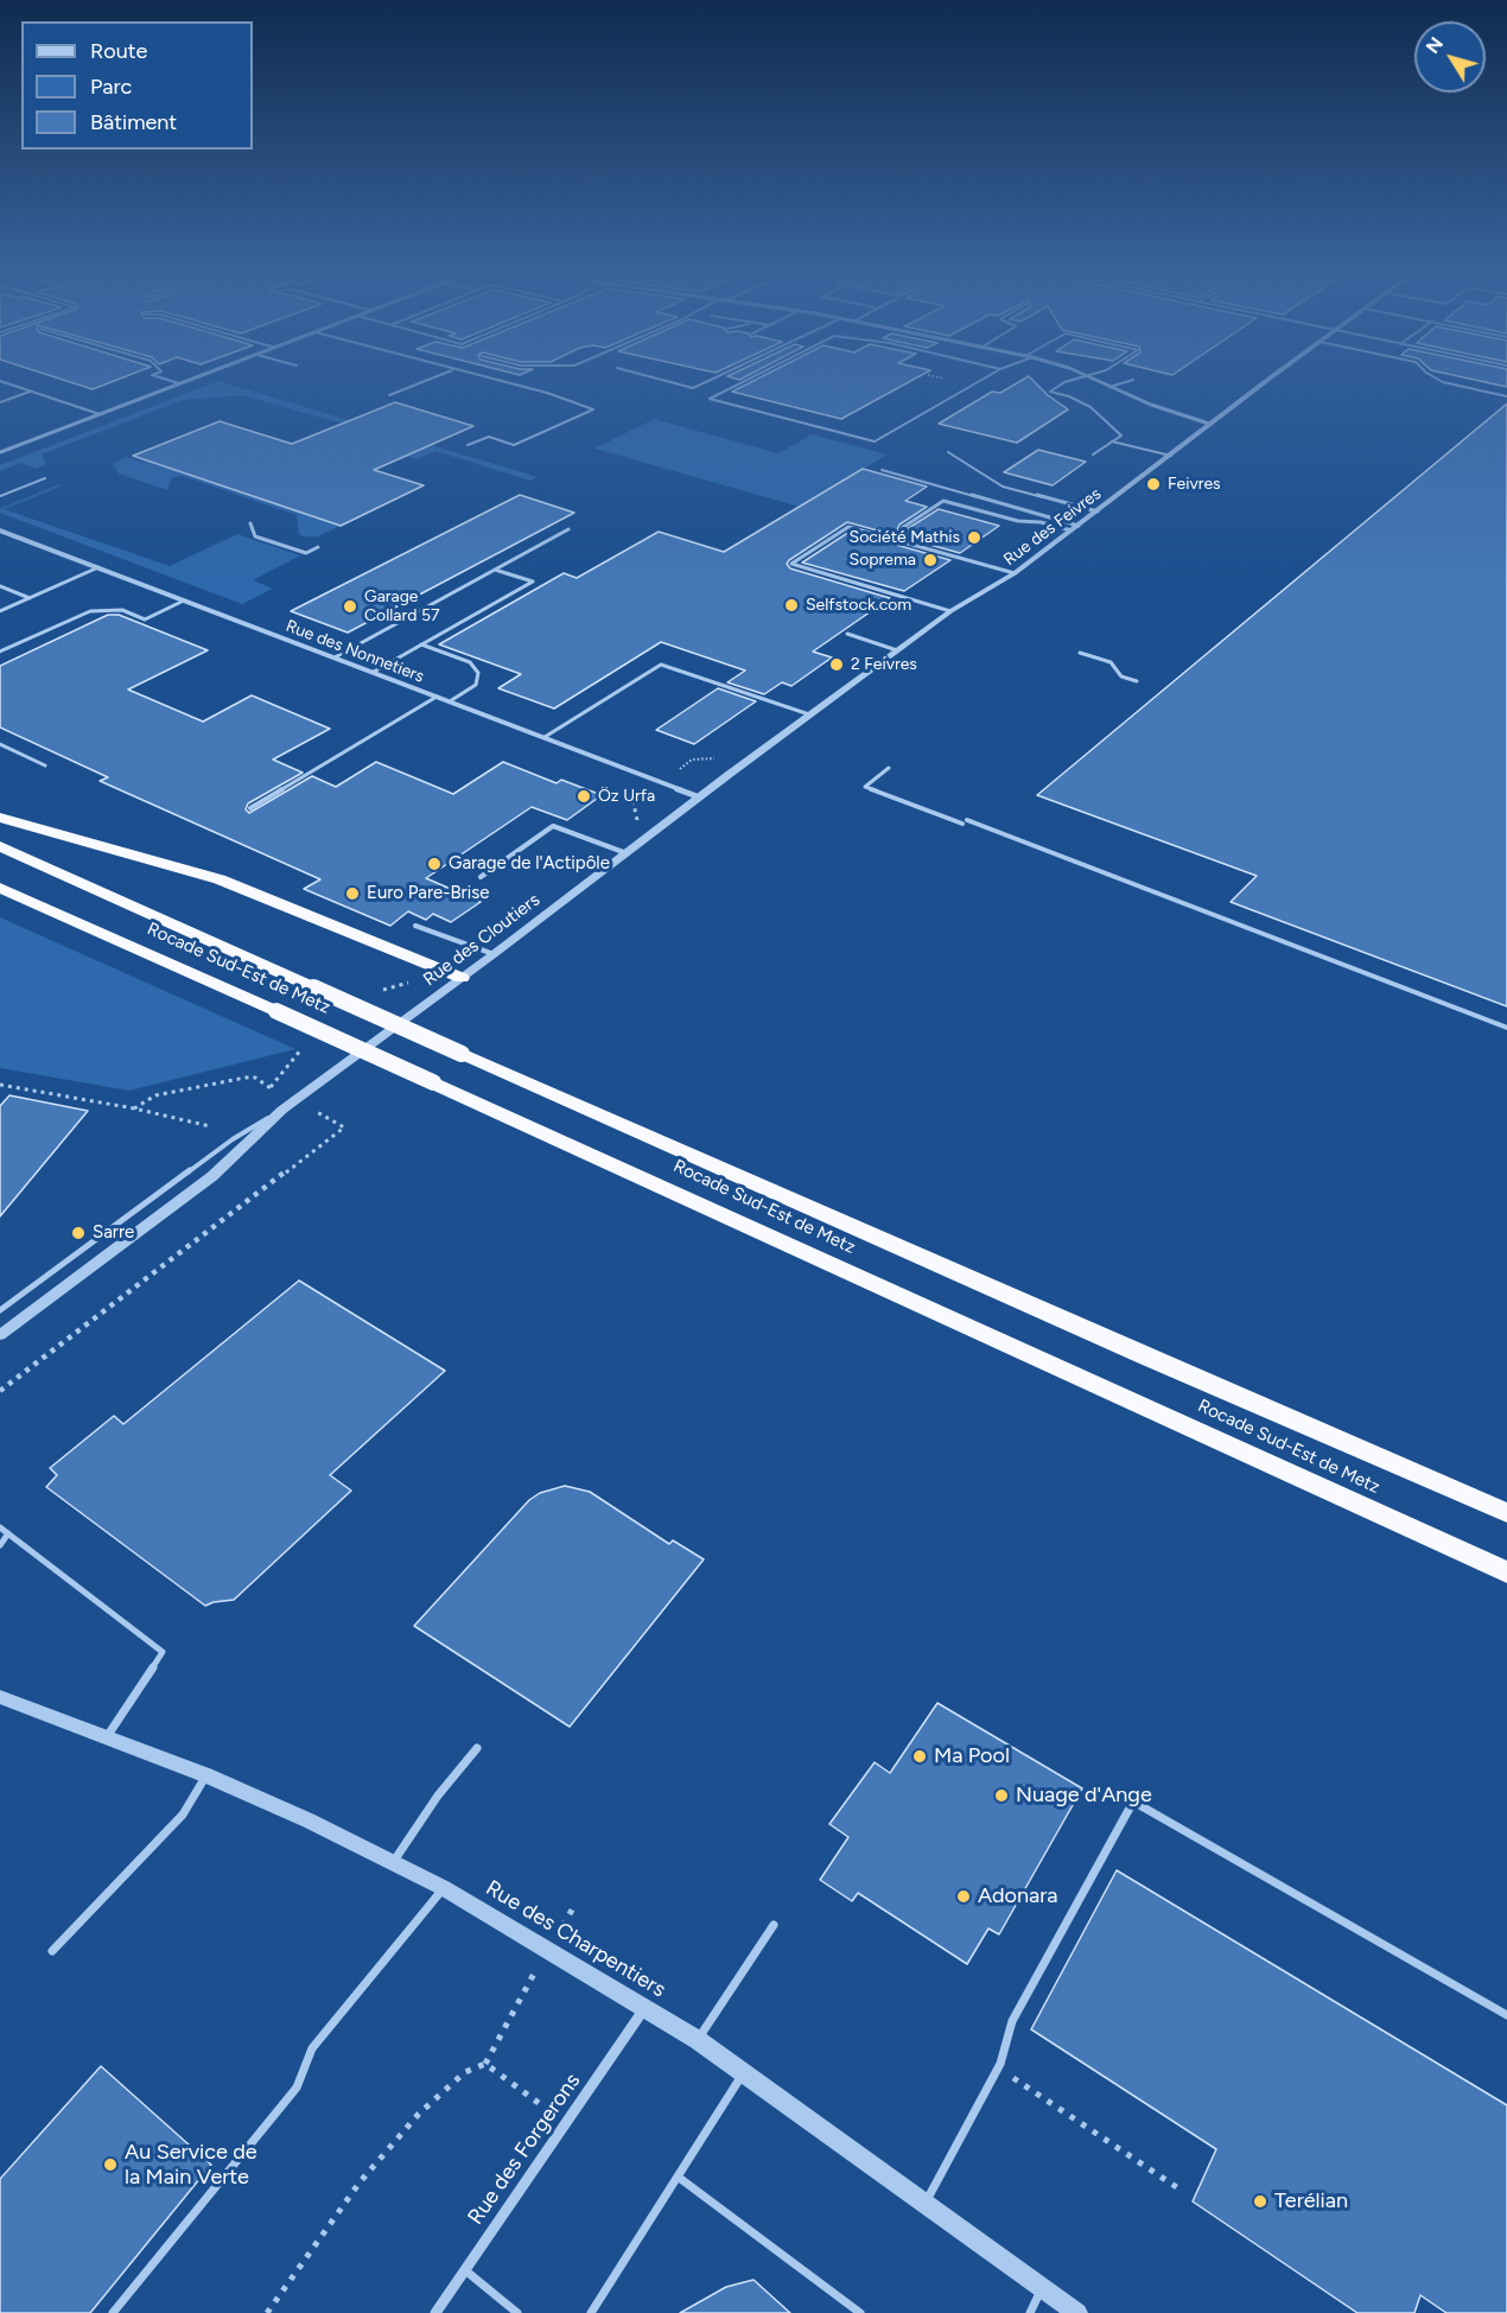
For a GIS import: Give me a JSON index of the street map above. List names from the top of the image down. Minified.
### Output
{"streets":{"highway":["Rocade Sud-Est de Metz"],"street":["Rue des Feivres","Rue des Nonnetiers","Rue des Cloutiers","Rue des Charpentiers","Rue des Forgerons"]},"crossings":[["Rue des Feivres","Rue des Nonnetiers"],["Rue des Feivres","Rue des Cloutiers"],["Rue des Nonnetiers","Rue des Cloutiers"],["Rue des Charpentiers","Rue des Forgerons"]],"places":["Feivres","Société Mathis","Soprema","Selfstock.com","Garage Collard 57","2 Feivres","Öz Urfa","Garage de l'Actipôle","Euro Pare-Brise","Sarre","Ma Pool","Nuage d'Ange","Adonara","Au Service de la Main Verte","Terélian"],"legend":["Route","Parc","Bâtiment"],"north":"top left"}
